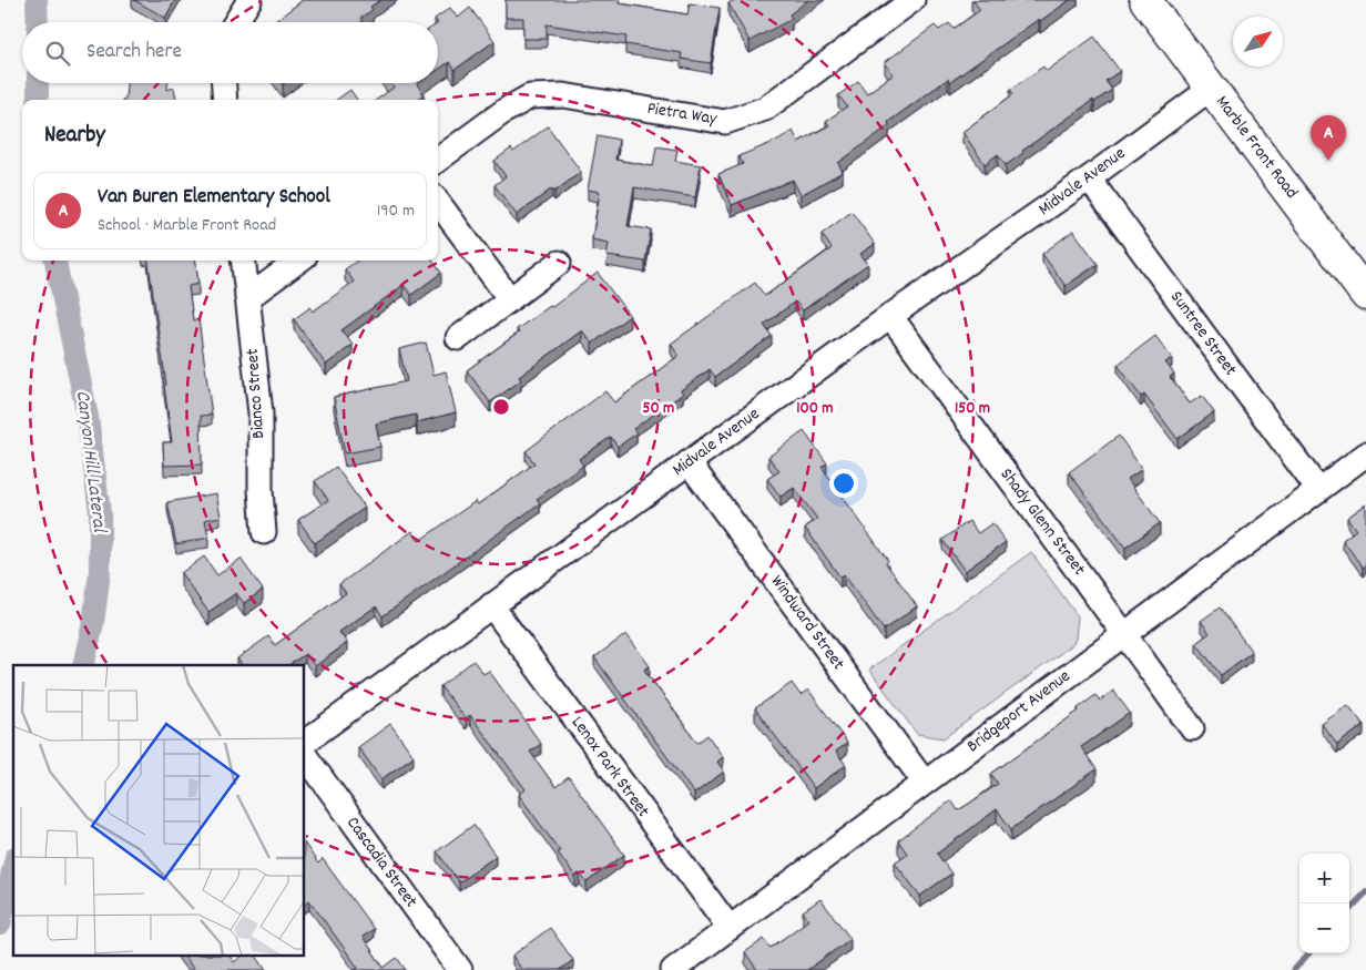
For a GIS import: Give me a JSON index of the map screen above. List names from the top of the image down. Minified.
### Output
{"streets":{"street":["Pietra Way","Marble Front Road","Midvale Avenue","Suntree Street","Bianco Street","Shady Glenn Street","Windward Street","Bridgeport Avenue","Lenox Park Street","Cascadia Street"]},"crossings":[["Marble Front Road","Midvale Avenue"],["Midvale Avenue","Suntree Street"],["Midvale Avenue","Shady Glenn Street"],["Midvale Avenue","Windward Street"],["Midvale Avenue","Lenox Park Street"],["Suntree Street","Bridgeport Avenue"],["Shady Glenn Street","Bridgeport Avenue"],["Windward Street","Bridgeport Avenue"],["Bridgeport Avenue","Lenox Park Street"]],"water":["Canyon Hill Lateral"],"north":"top right","page":{"search":"Search here","heading":"Nearby","pins":"A","list":[{"mark":"A","name":"Van Buren Elementary School","note":"School · Marble Front Road","value":"190 m"}],"map_buttons":["+","−"]},"rings":["50 m","100 m","150 m"]}
